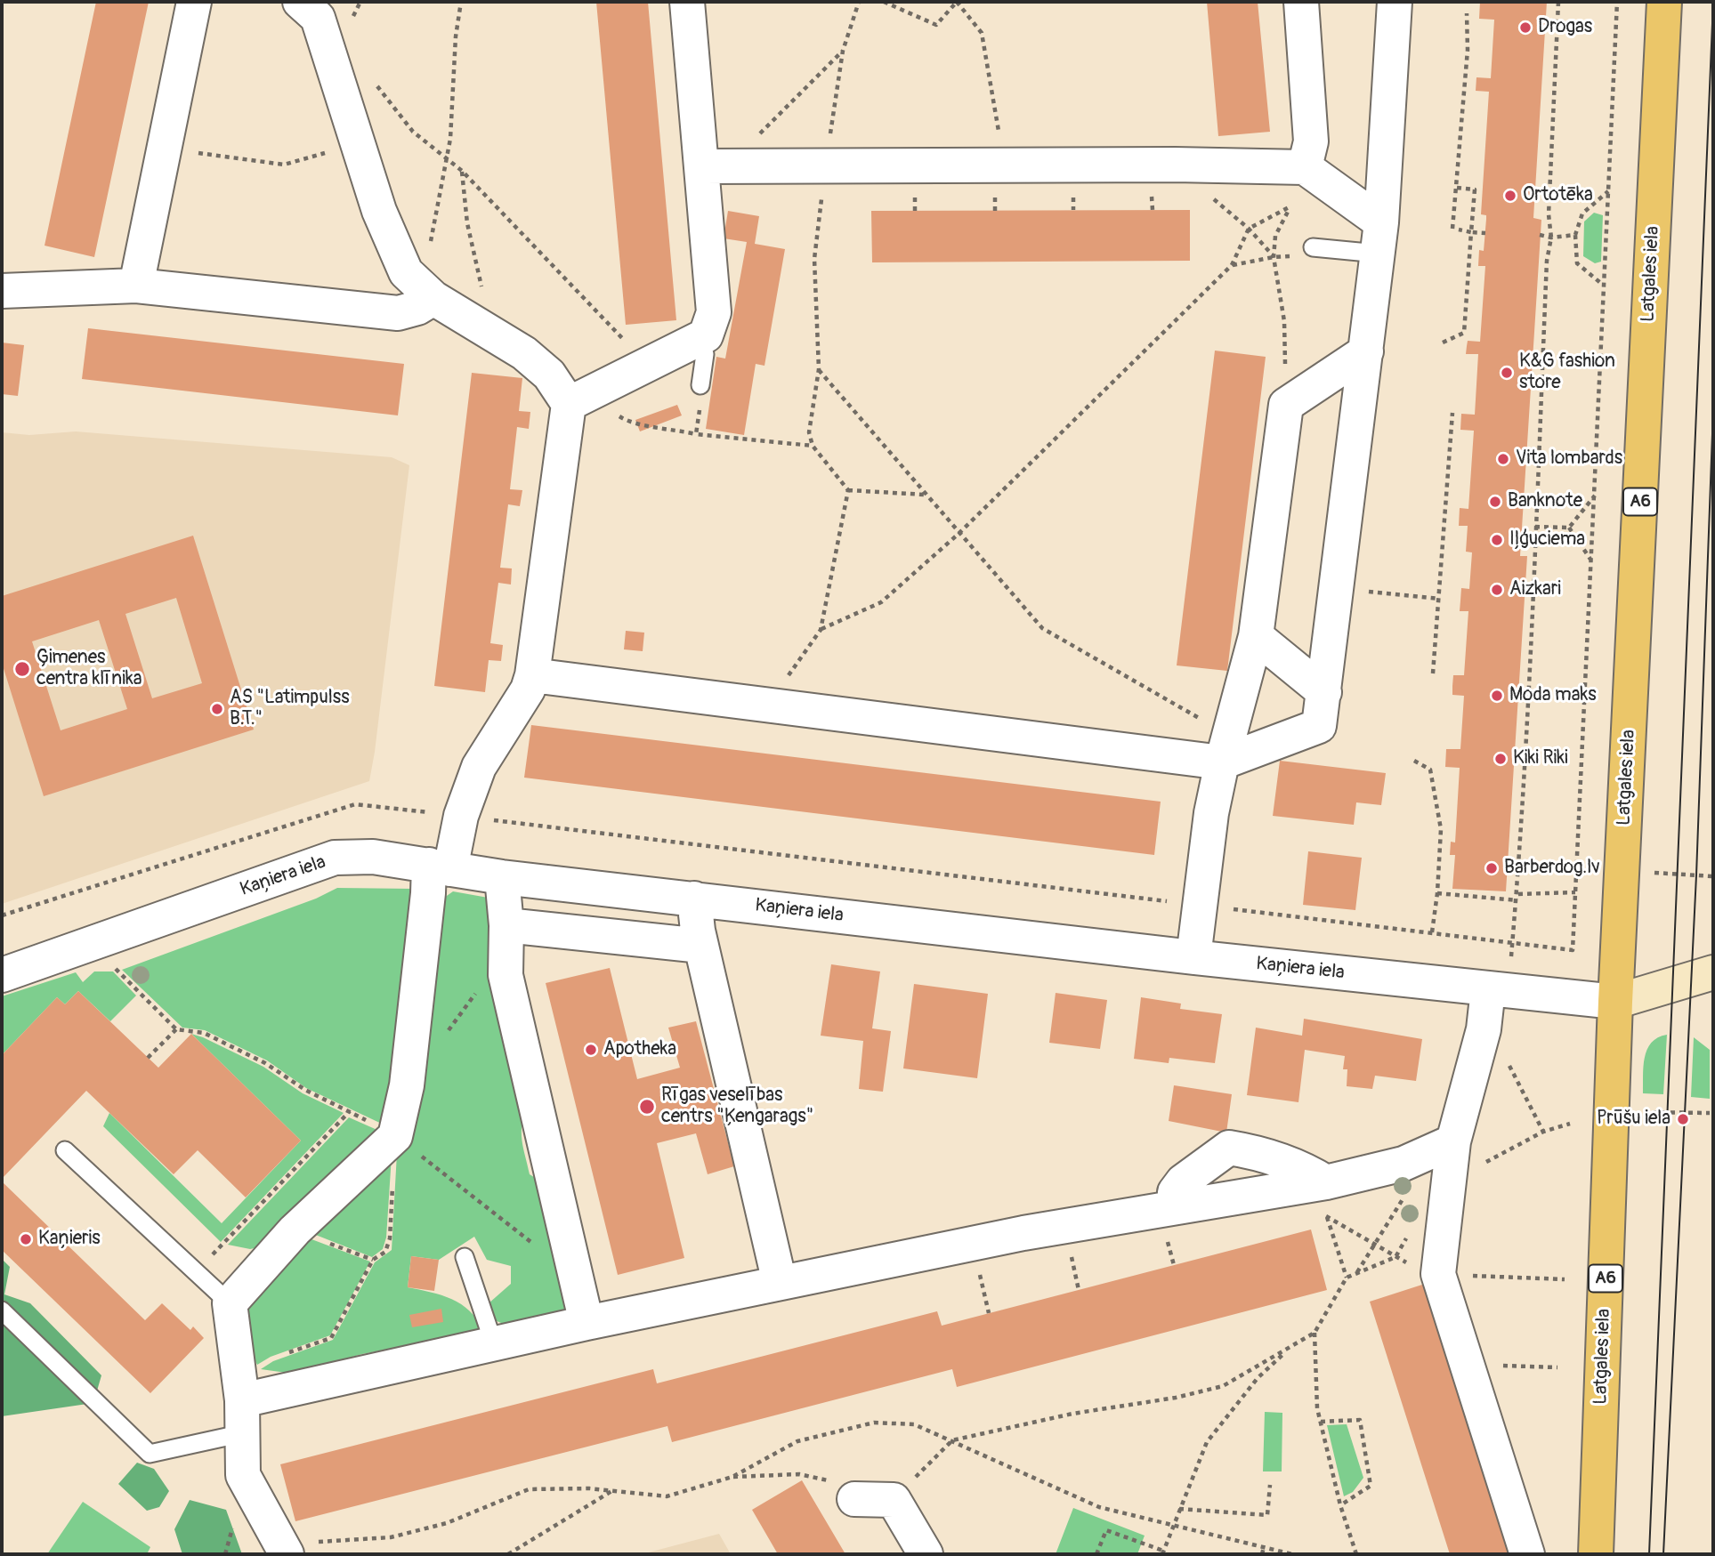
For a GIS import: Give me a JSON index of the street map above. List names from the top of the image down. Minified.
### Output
{"streets":{"highway":["Latgales iela","A6"],"street":["Kaņiera iela"]},"crossings":[["Latgales iela","Kaņiera iela"]],"places":["Drogas","Ortotēka","K&G fashion store","Vita lombards","Banknote","Iļģuciema","Aizkari","Ģimenes centra klīnika","Moda maks","AS \"Latimpulss B.T.\"","Kiki Riki","Barberdog.lv","Apotheka","Rīgas veselības centrs \"Ķengarags\"","Prūšu iela","Kaņieris"]}
